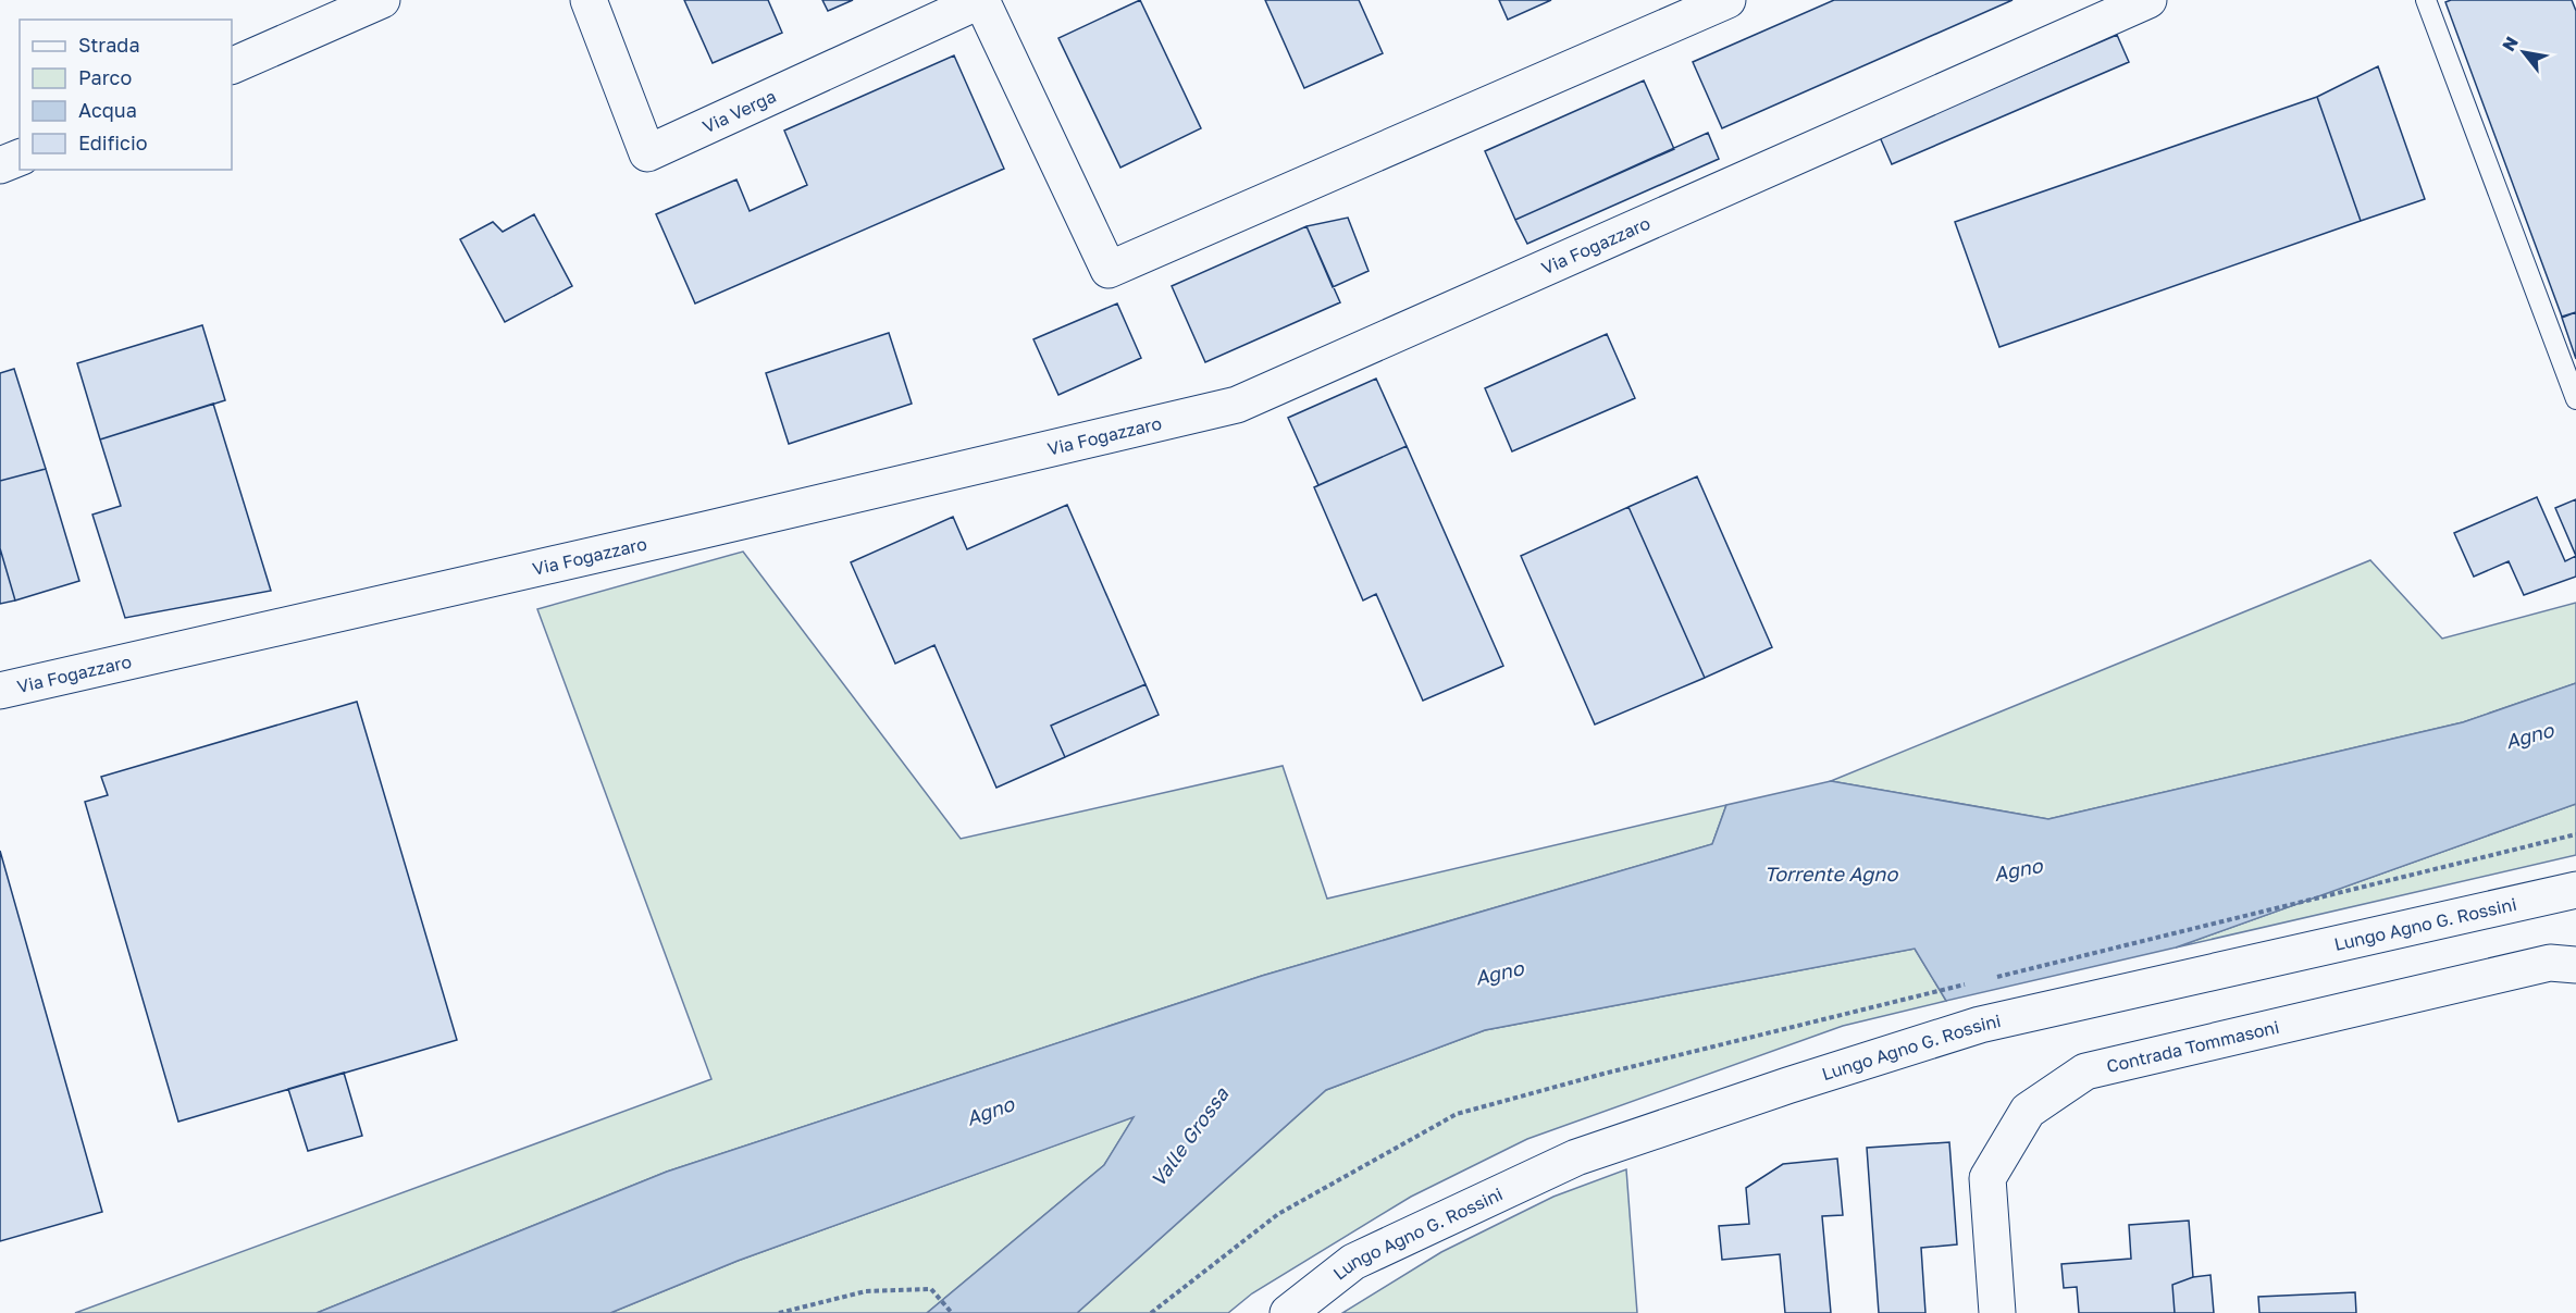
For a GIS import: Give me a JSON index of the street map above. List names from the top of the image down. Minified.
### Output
{"streets":{"street":["Via Verga","Via Fogazzaro","Lungo Agno G. Rossini","Contrada Tommasoni"]},"water":["Agno","Torrente Agno","Valle Grossa"],"legend":["Strada","Parco","Acqua","Edificio"],"north":"top left"}
